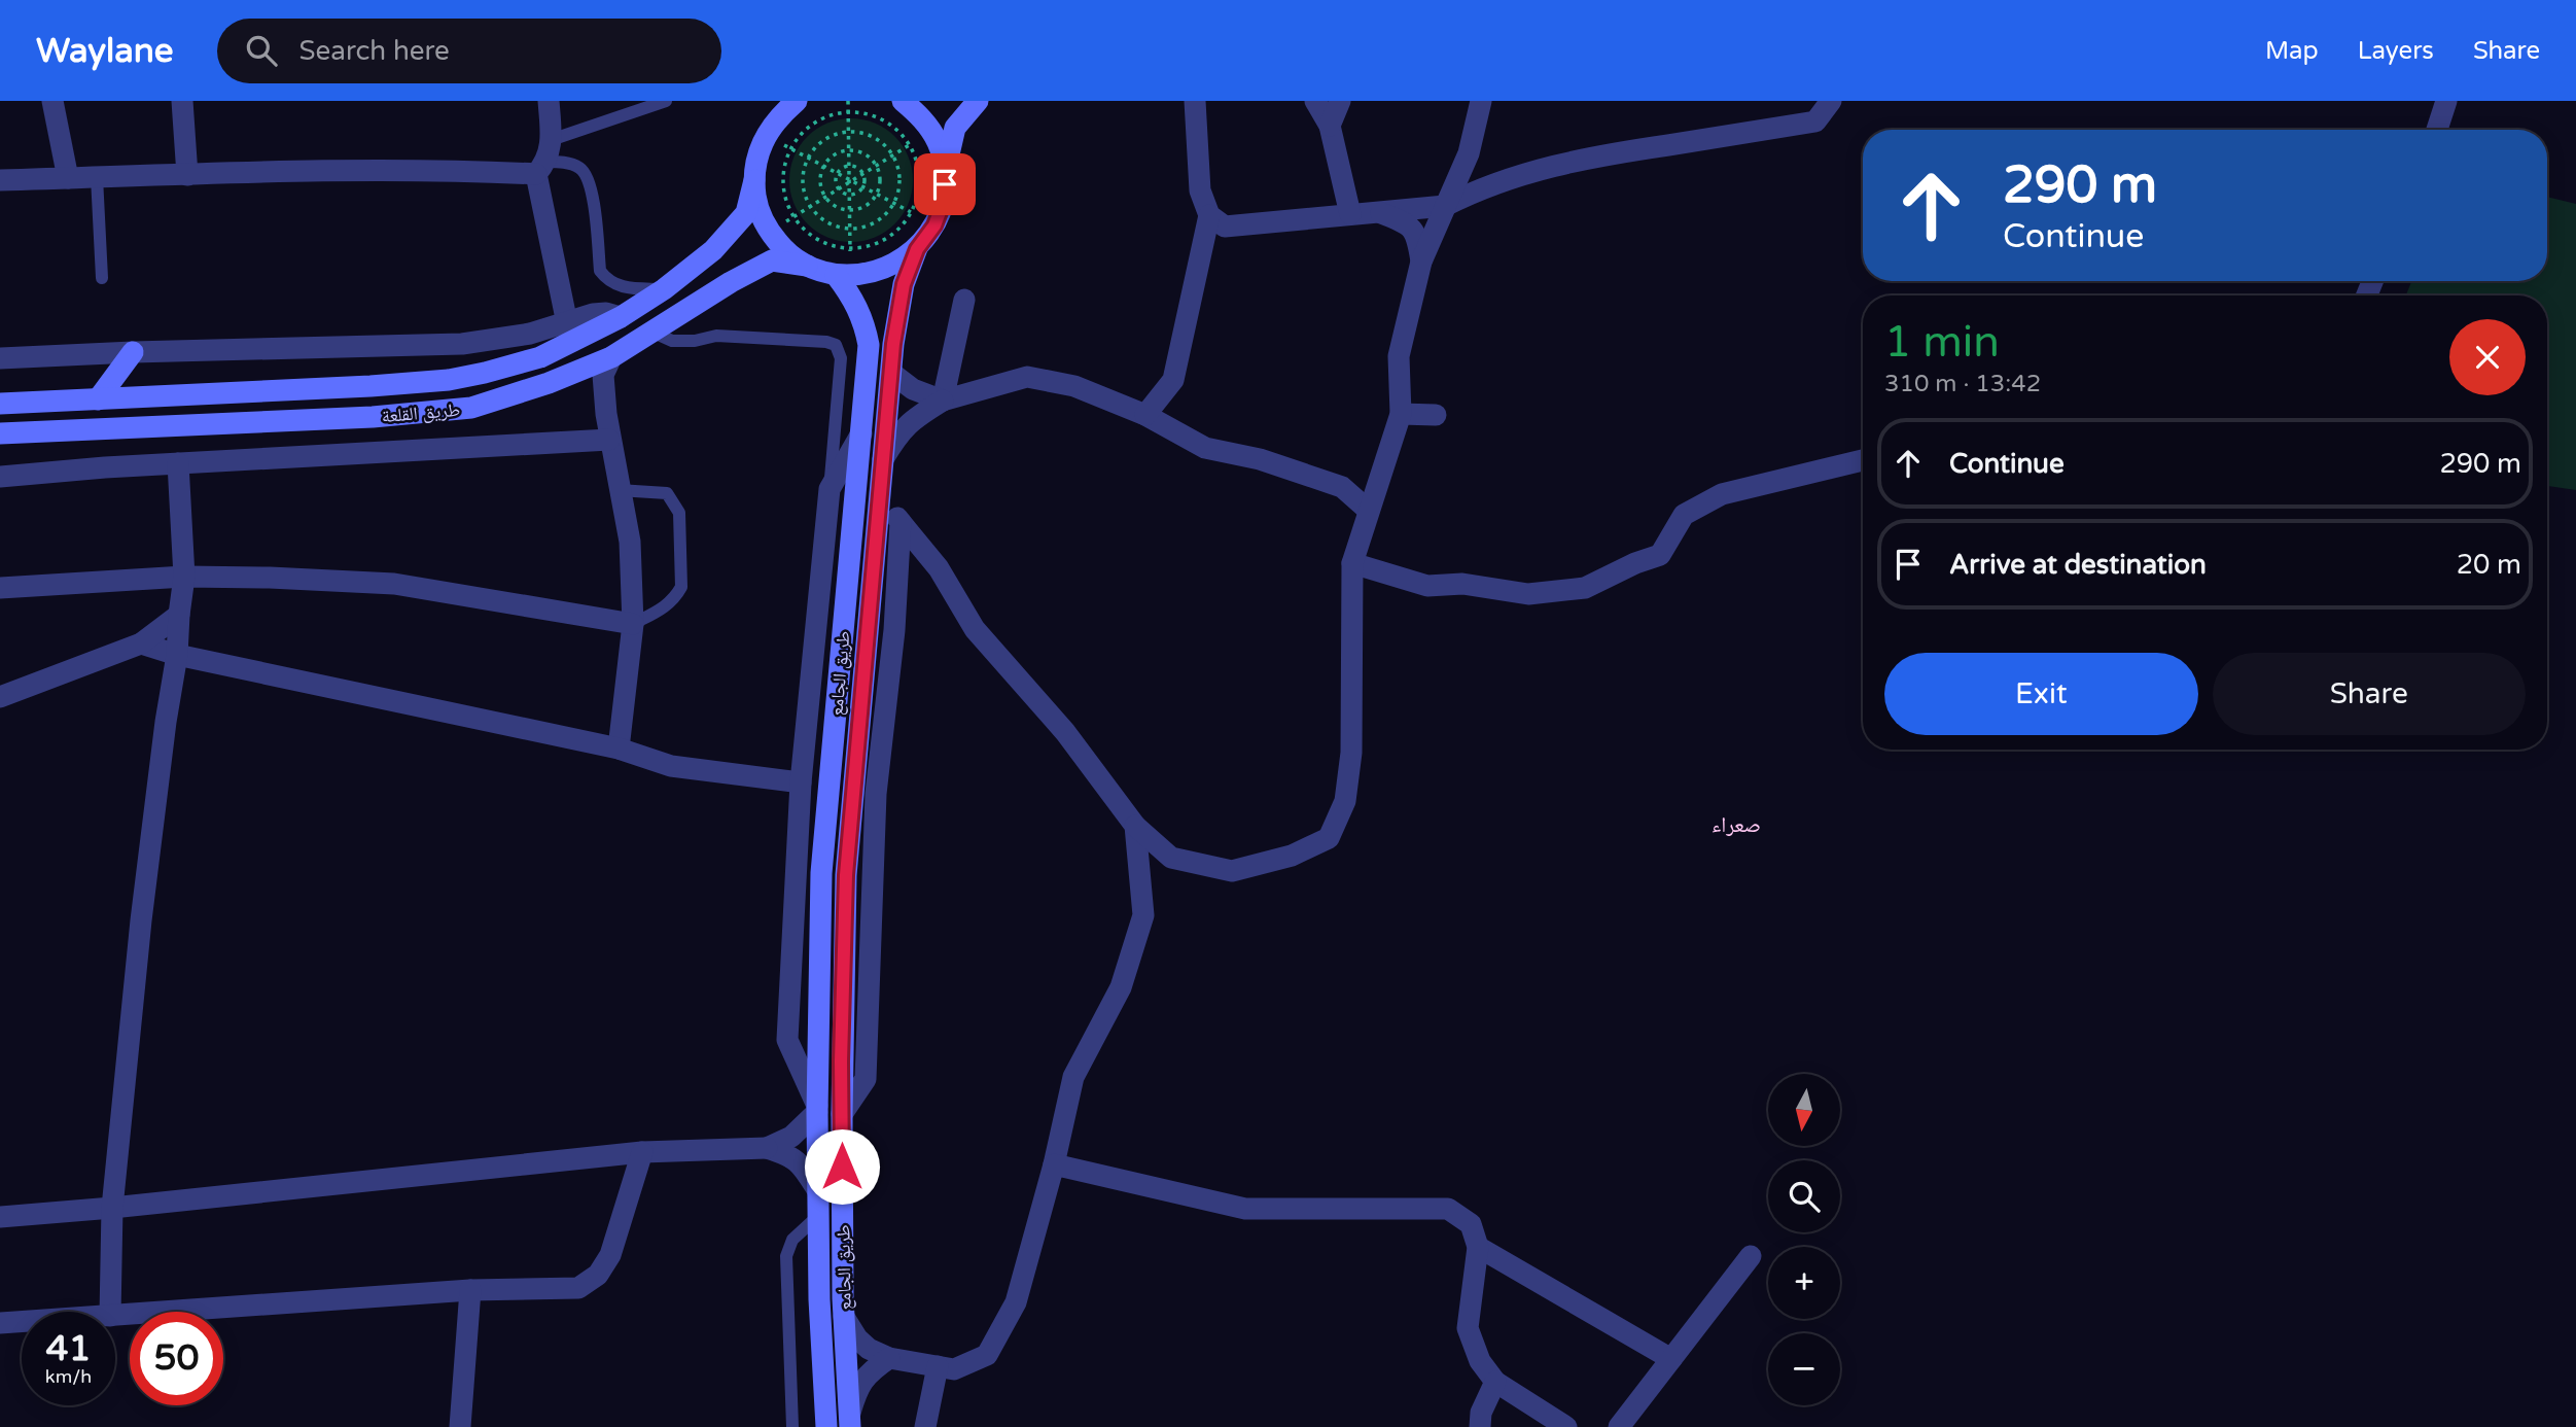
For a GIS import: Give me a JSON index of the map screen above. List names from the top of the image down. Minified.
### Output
{"streets":{"main road":["طريق القلعة","طريق الجامع"]},"districts":["صعراء"],"north":"bottom","page":{"header":"Waylane","search":"Search here","nav":["Map","Layers","Share"],"turn":["290 m","Continue"],"heading":["1 min","310 m · 13:42"],"list":[{"name":"Continue","value":"290 m"},{"name":"Arrive at destination","value":"20 m"}],"buttons":["Exit","Share"],"map_buttons":["+","−"],"speed":"41 km/h","limit":"50"}}
